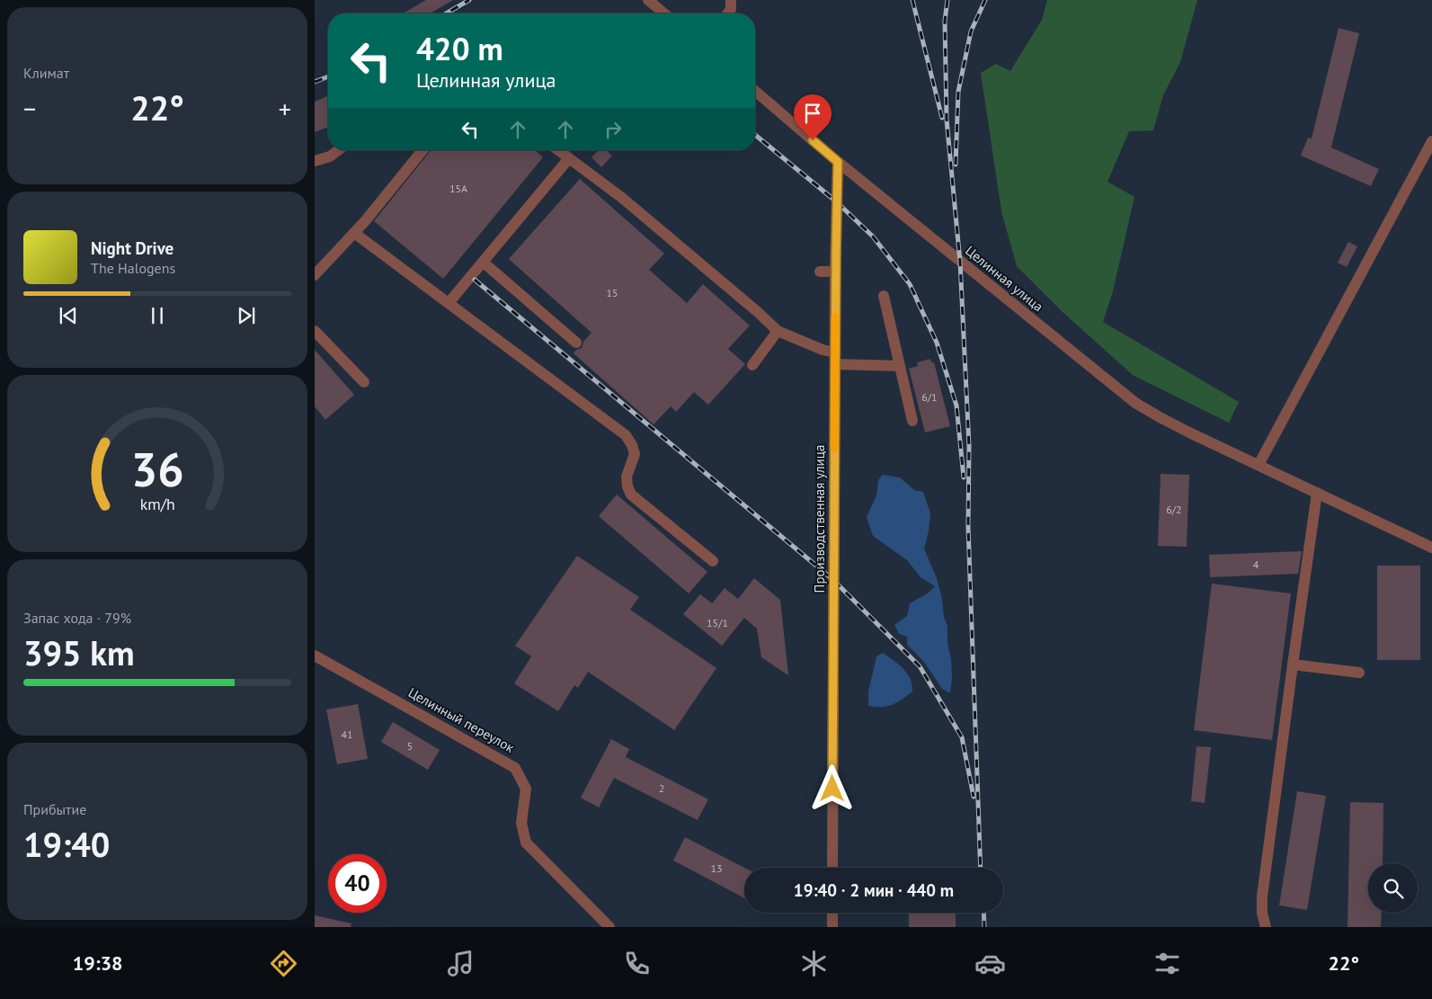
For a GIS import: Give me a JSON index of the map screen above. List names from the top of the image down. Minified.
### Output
{"streets":{"street":["Целинная улица","Производственная улица","Целинный переулок"]},"crossings":[["Целинная улица","Производственная улица"]],"house_numbers":["15А","15","6/1","6/2","4","15/1","41","5","2","13"],"page":{"tile":["Климат",["Запас хода · 79%","395 km"],["Прибытие","19:40"]],"turn":["420 m","Целинная улица"],"heat":["−","22°","+"],"song":["Night Drive","The Halogens"],"limit":"40","trip":"19:40 · 2 мин · 440 m","tabs":["19:38","22°"],"gauge":["36","km/h"]}}
